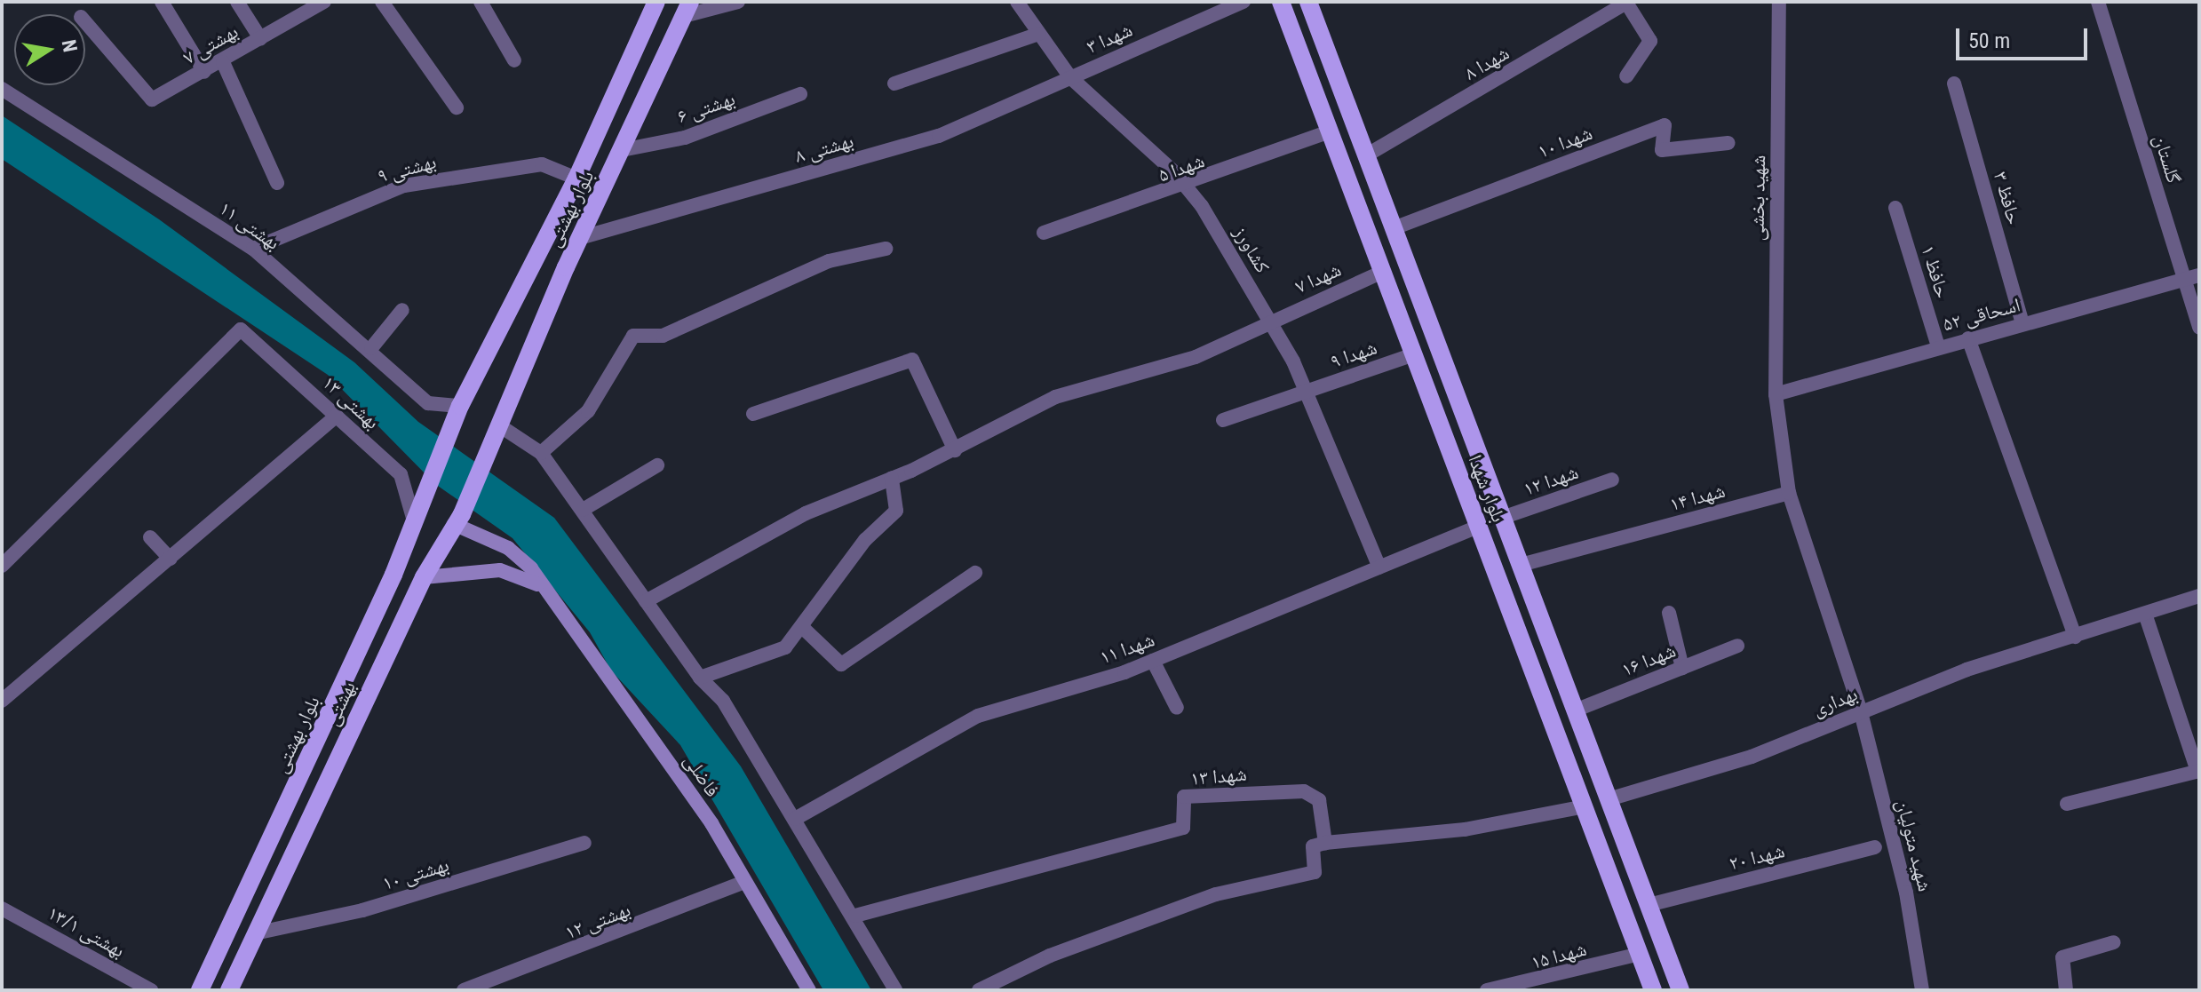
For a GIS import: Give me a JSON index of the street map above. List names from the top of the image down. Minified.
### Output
{"streets":{"main road":["بلوار بهشتی","بلوار شهدا","بهشتی","فاضلی"],"street":["شهدا ۳","بهشتی ۷","شهدا ۸","بهشتی ۶","شهدا ۱۰","بهشتی ۸","گلستان","شهدا ۵","بهشتی ۹","شهید بخشی","حافظ ۳","بهشتی ۱۱","کشاورز","حافظ ۱","شهدا ۷","اسحاقی ۵۲","شهدا ۹","بهشتی ۱۳","شهدا ۱۲","شهدا ۱۴","شهدا ۱۱","شهدا ۱۶","بهداری","شهدا ۱۳","شهید متولیان","شهدا ۲۰","بهشتی ۱۰","بهشتی ۱۲","بهشتی ۱۳/۱","شهدا ۱۵"]},"crossings":[["شهدا ۳","بهشتی ۸"],["شهدا ۳","کشاورز"],["شهدا ۸","بلوار شهدا"],["بهشتی ۶","بلوار بهشتی"],["شهدا ۱۰","بلوار شهدا"],["بهشتی ۸","بلوار بهشتی"],["بهشتی ۸","کشاورز"],["گلستان","اسحاقی ۵۲"],["شهدا ۵","کشاورز"],["شهدا ۵","بلوار شهدا"],["بهشتی ۹","بلوار بهشتی"],["بهشتی ۹","بهشتی ۱۱"],["شهید بخشی","اسحاقی ۵۲"],["حافظ ۳","اسحاقی ۵۲"],["بلوار بهشتی","بهشتی ۱۱"],["بلوار بهشتی","بهشتی ۱۳"],["بلوار بهشتی","بهشتی"],["کشاورز","شهدا ۷"],["کشاورز","شهدا ۹"],["کشاورز","شهدا ۱۱"],["حافظ ۱","اسحاقی ۵۲"],["شهدا ۷","بلوار شهدا"],["شهدا ۹","بلوار شهدا"],["شهدا ۱۲","بلوار شهدا"],["بلوار شهدا","شهدا ۱۴"],["بلوار شهدا","شهدا ۱۱"],["بلوار شهدا","شهدا ۱۶"],["بلوار شهدا","بهداری"],["بلوار شهدا","شهدا ۲۰"],["بلوار شهدا","شهدا ۱۵"],["شهدا ۱۴","شهید متولیان"],["بهداری","شهید متولیان"],["بهشتی","فاضلی"],["بهشتی","بهشتی ۱۰"],["فاضلی","بهشتی ۱۲"]],"scale_bar":"50 m","north":"right"}
